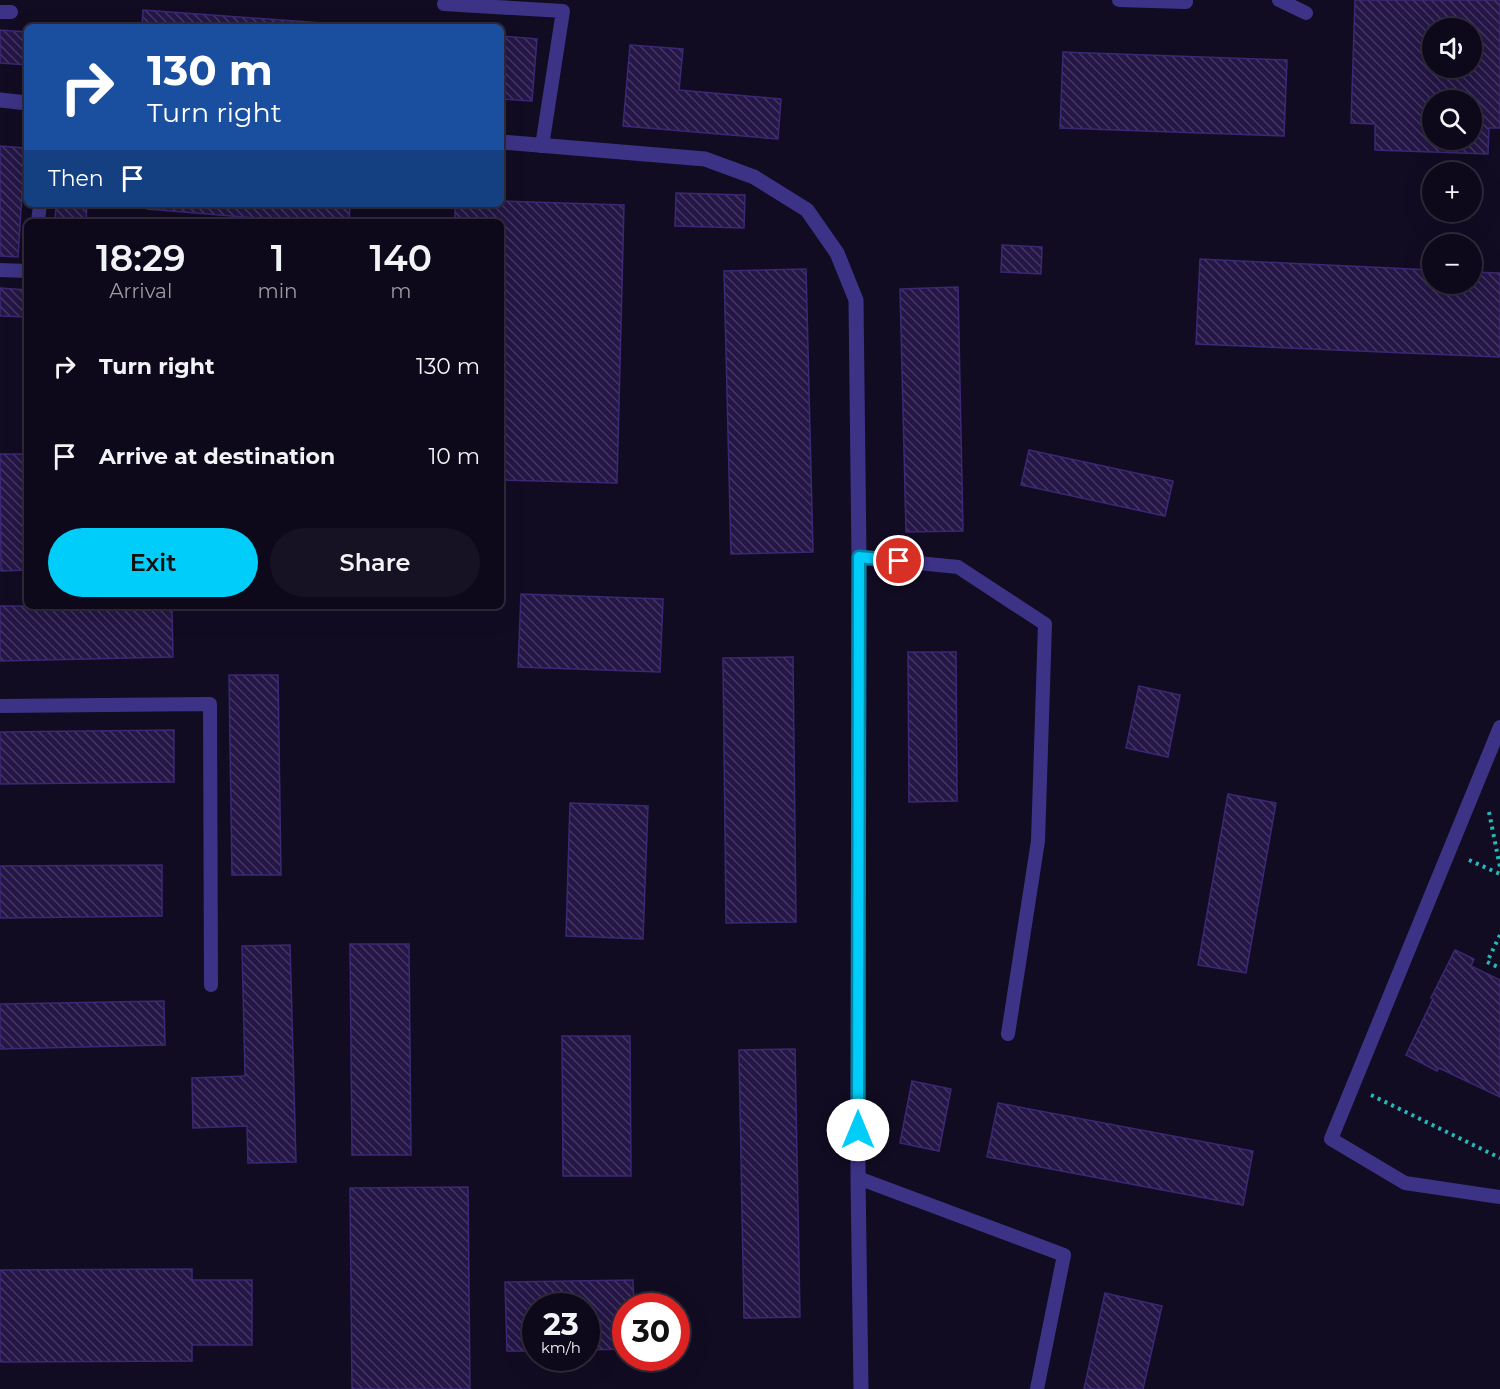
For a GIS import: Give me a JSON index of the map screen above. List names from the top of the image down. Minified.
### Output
{"page":{"map_buttons":["+","−"],"turn":["130 m","Turn right"],"then":"Then","eta":["18:29","Arrival","1","min","140","m"],"list":[{"name":"Turn right","value":"130 m"},{"name":"Arrive at destination","value":"10 m"}],"buttons":["Exit","Share"],"speed":"23 km/h","limit":"30"}}
